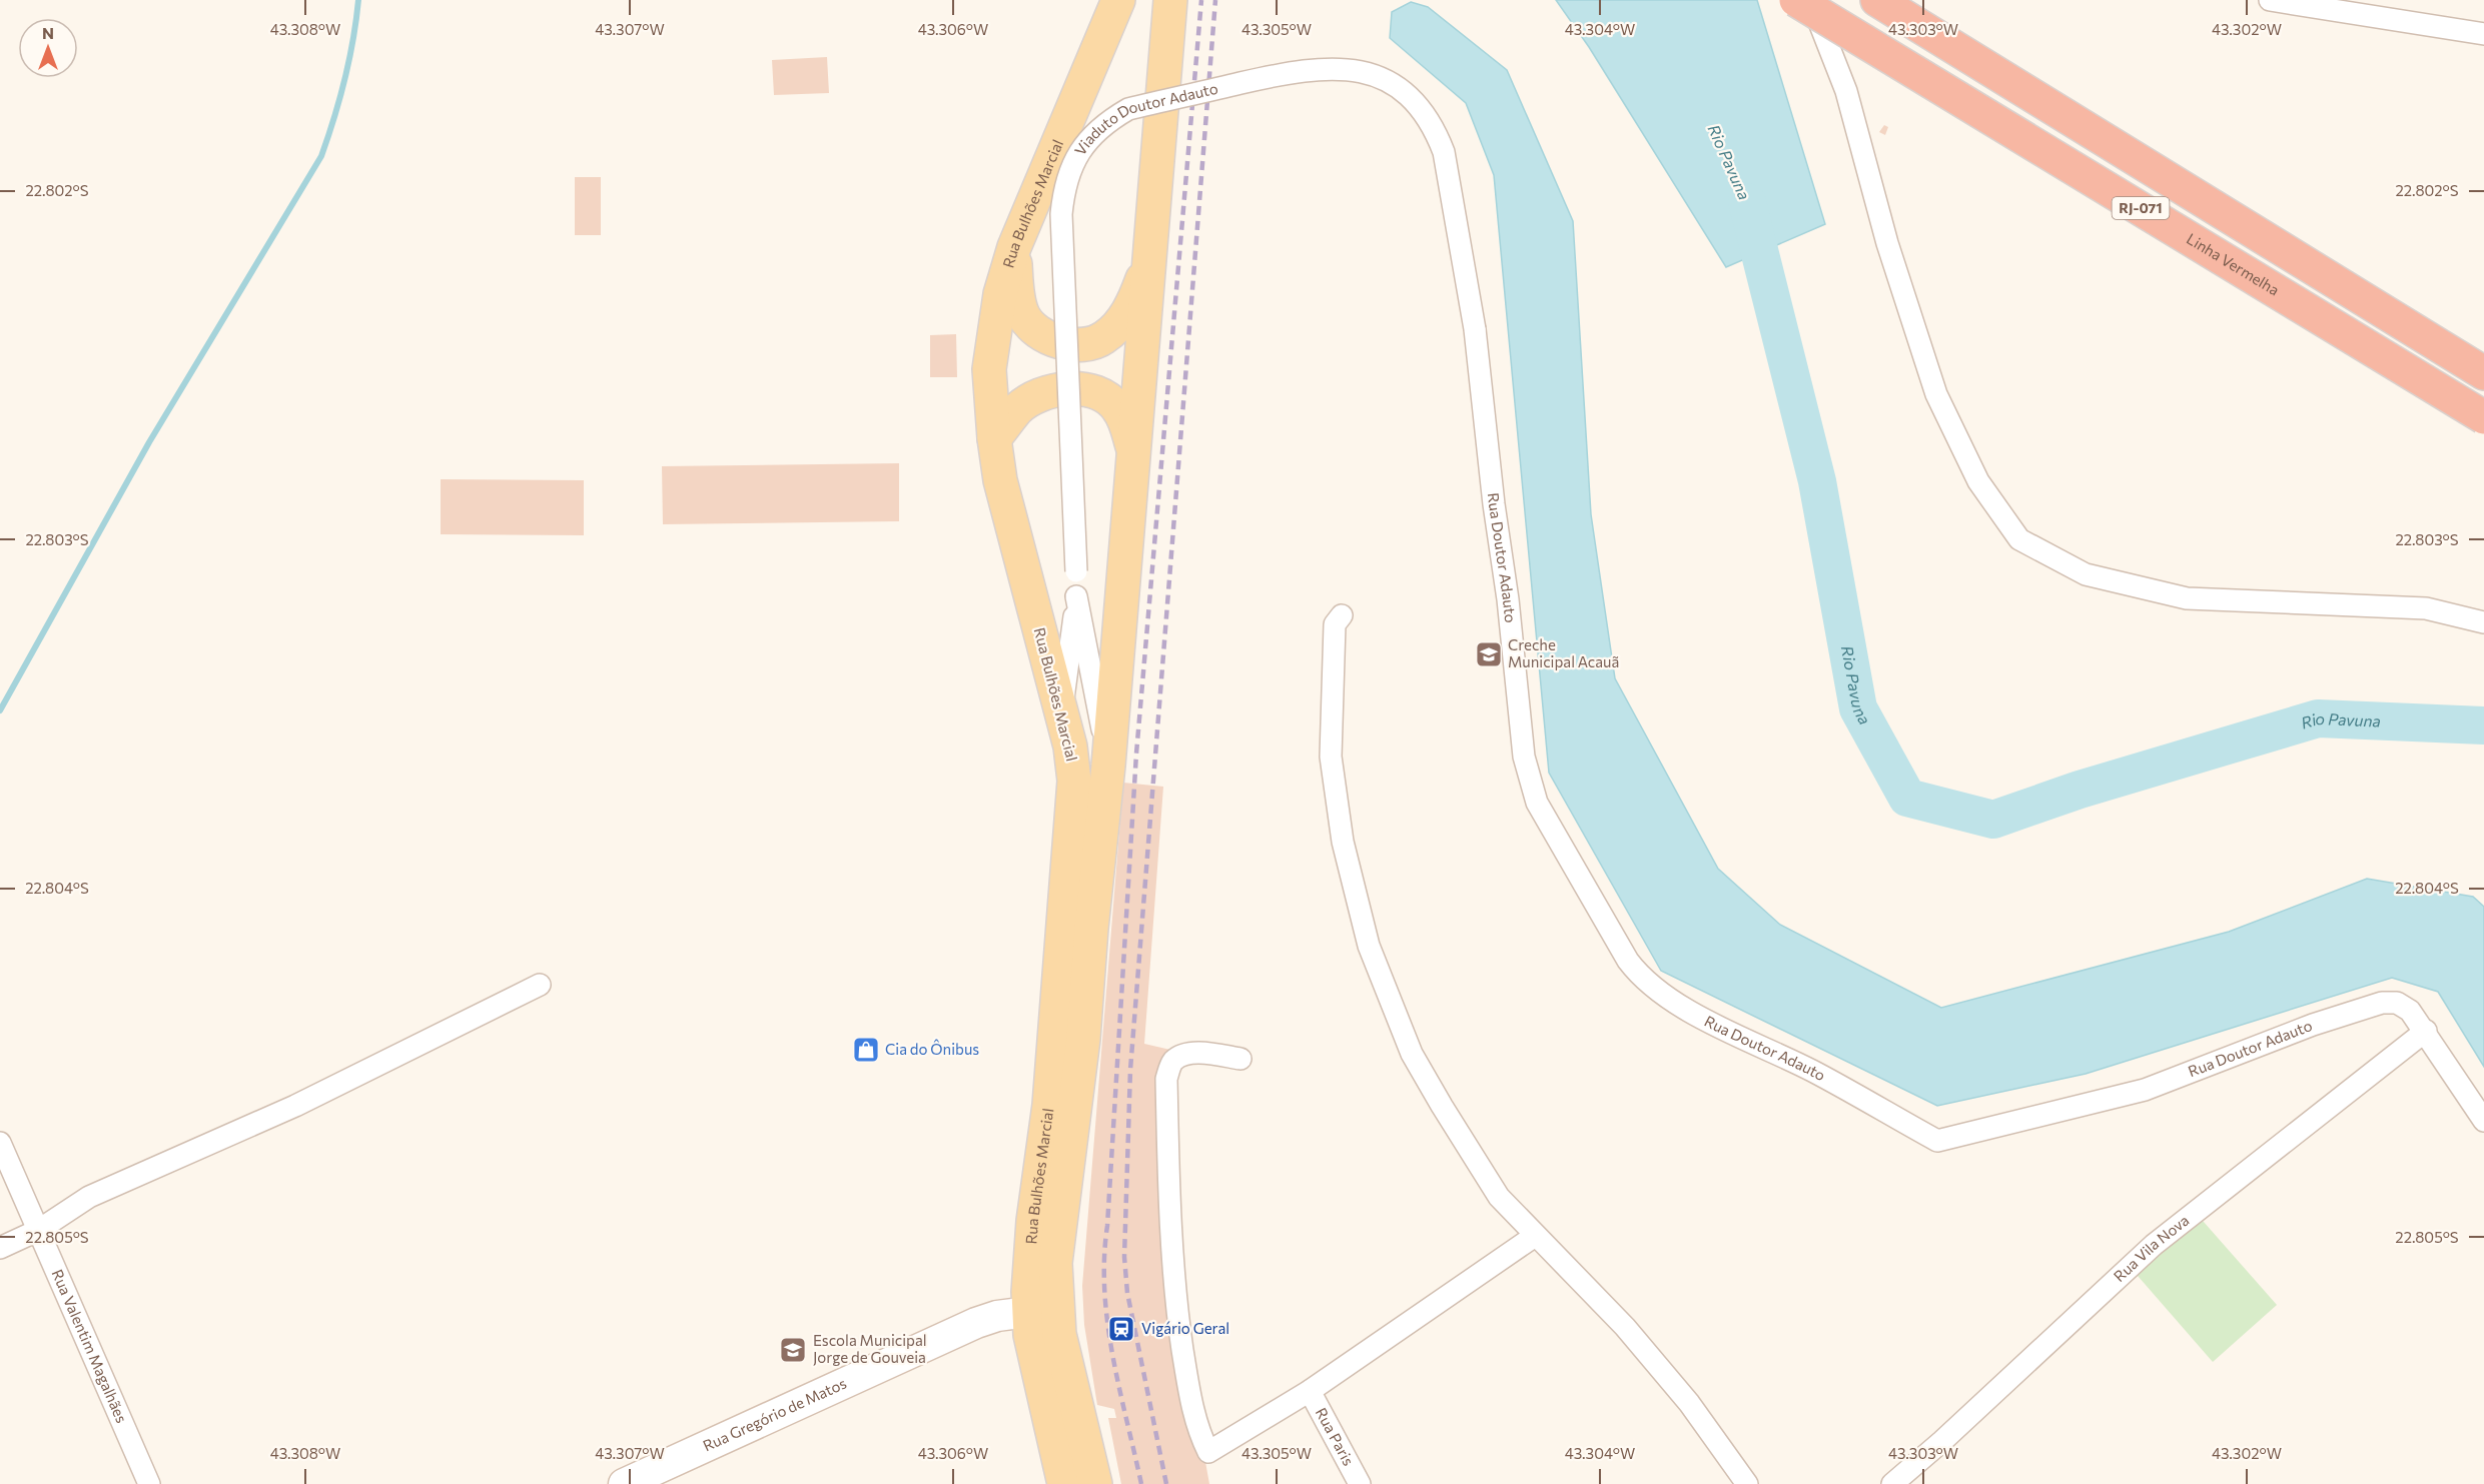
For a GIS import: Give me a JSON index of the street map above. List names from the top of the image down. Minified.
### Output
{"streets":{"highway":["RJ-071","Linha Vermelha"],"main road":["Rua Bulhões Marcial"],"street":["Viaduto Doutor Adauto","Rua Doutor Adauto","Rua Vila Nova","Rua Valentim Magalhães","Rua Gregório de Matos","Rua Paris"]},"crossings":[["Viaduto Doutor Adauto","Rua Bulhões Marcial"],["Viaduto Doutor Adauto","Rua Doutor Adauto"],["Rua Bulhões Marcial","Rua Gregório de Matos"],["Rua Doutor Adauto","Rua Vila Nova"]],"water":["Rio Pavuna"],"places":{"school or university":["Creche Municipal Acauã","Escola Municipal Jorge de Gouveia"],"shop":["Cia do Ônibus"],"station":["Vigário Geral"]},"north":"top","coordinates":["43.308°W","43.307°W","43.306°W","43.305°W","43.304°W","43.303°W","43.302°W","22.802°S","22.803°S","22.804°S","22.805°S"]}
